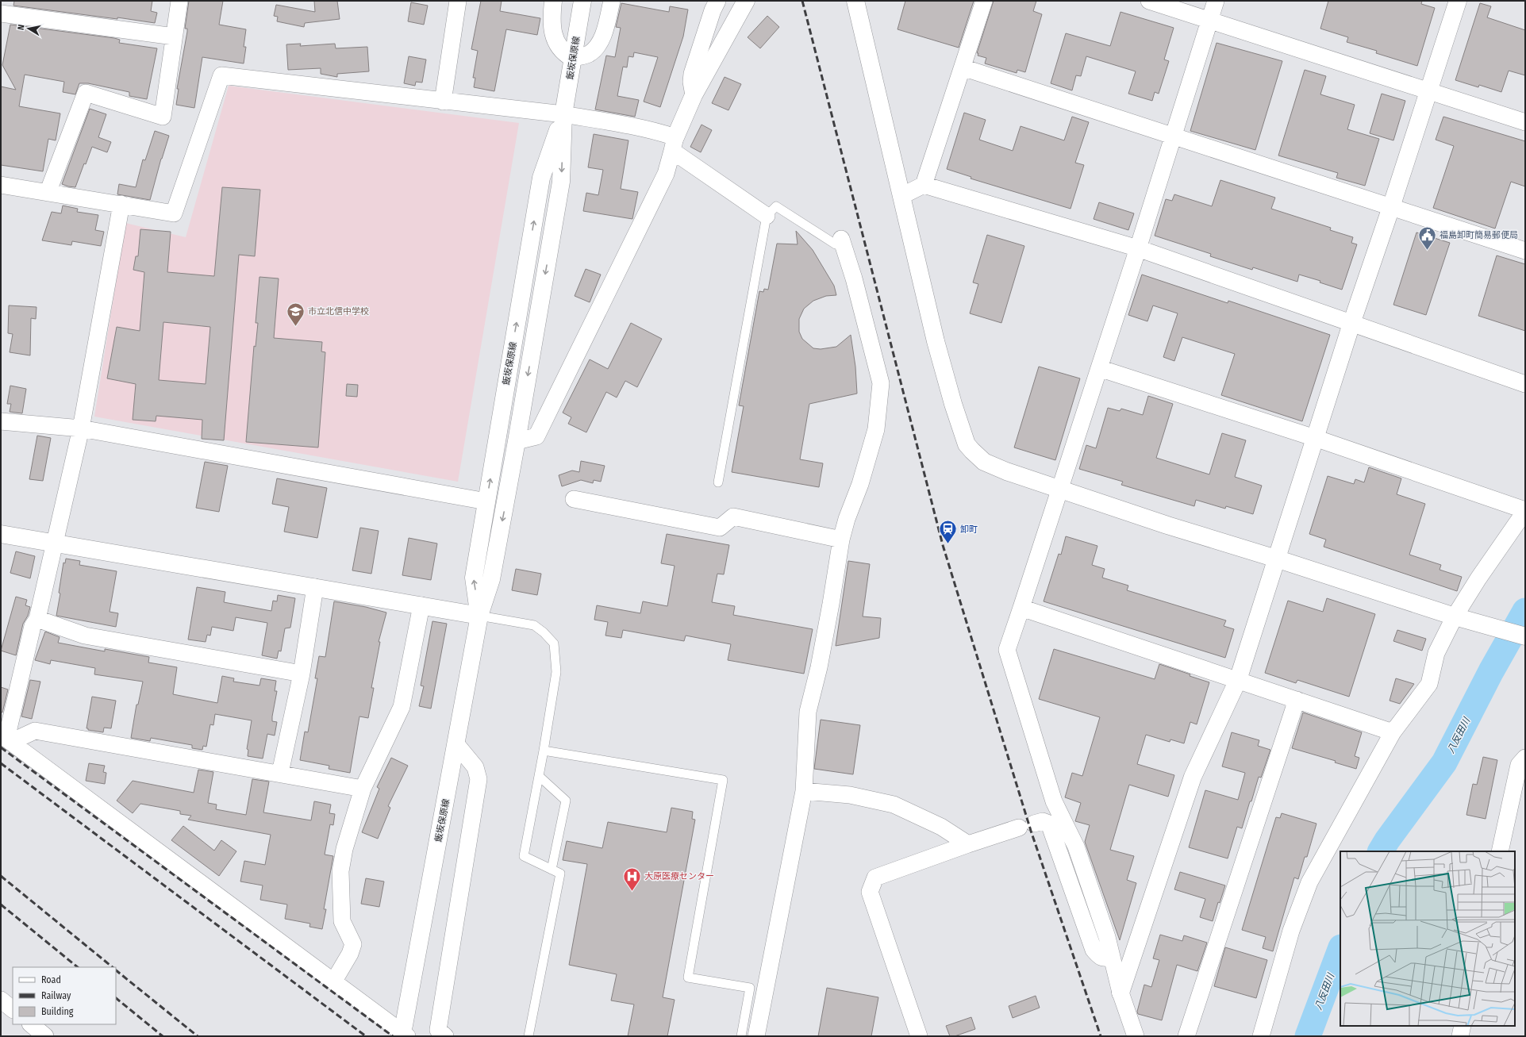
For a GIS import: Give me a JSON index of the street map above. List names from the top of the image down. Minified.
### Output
{"streets":{"street":["飯坂保原線"]},"water":["八反田川"],"places":{"public building":["福島卸町簡易郵便局"],"school or university":["市立北信中学校"],"station":["卸町"],"hospital":["大原医療センター"]},"legend":["Road","Railway","Building"],"north":"left"}
